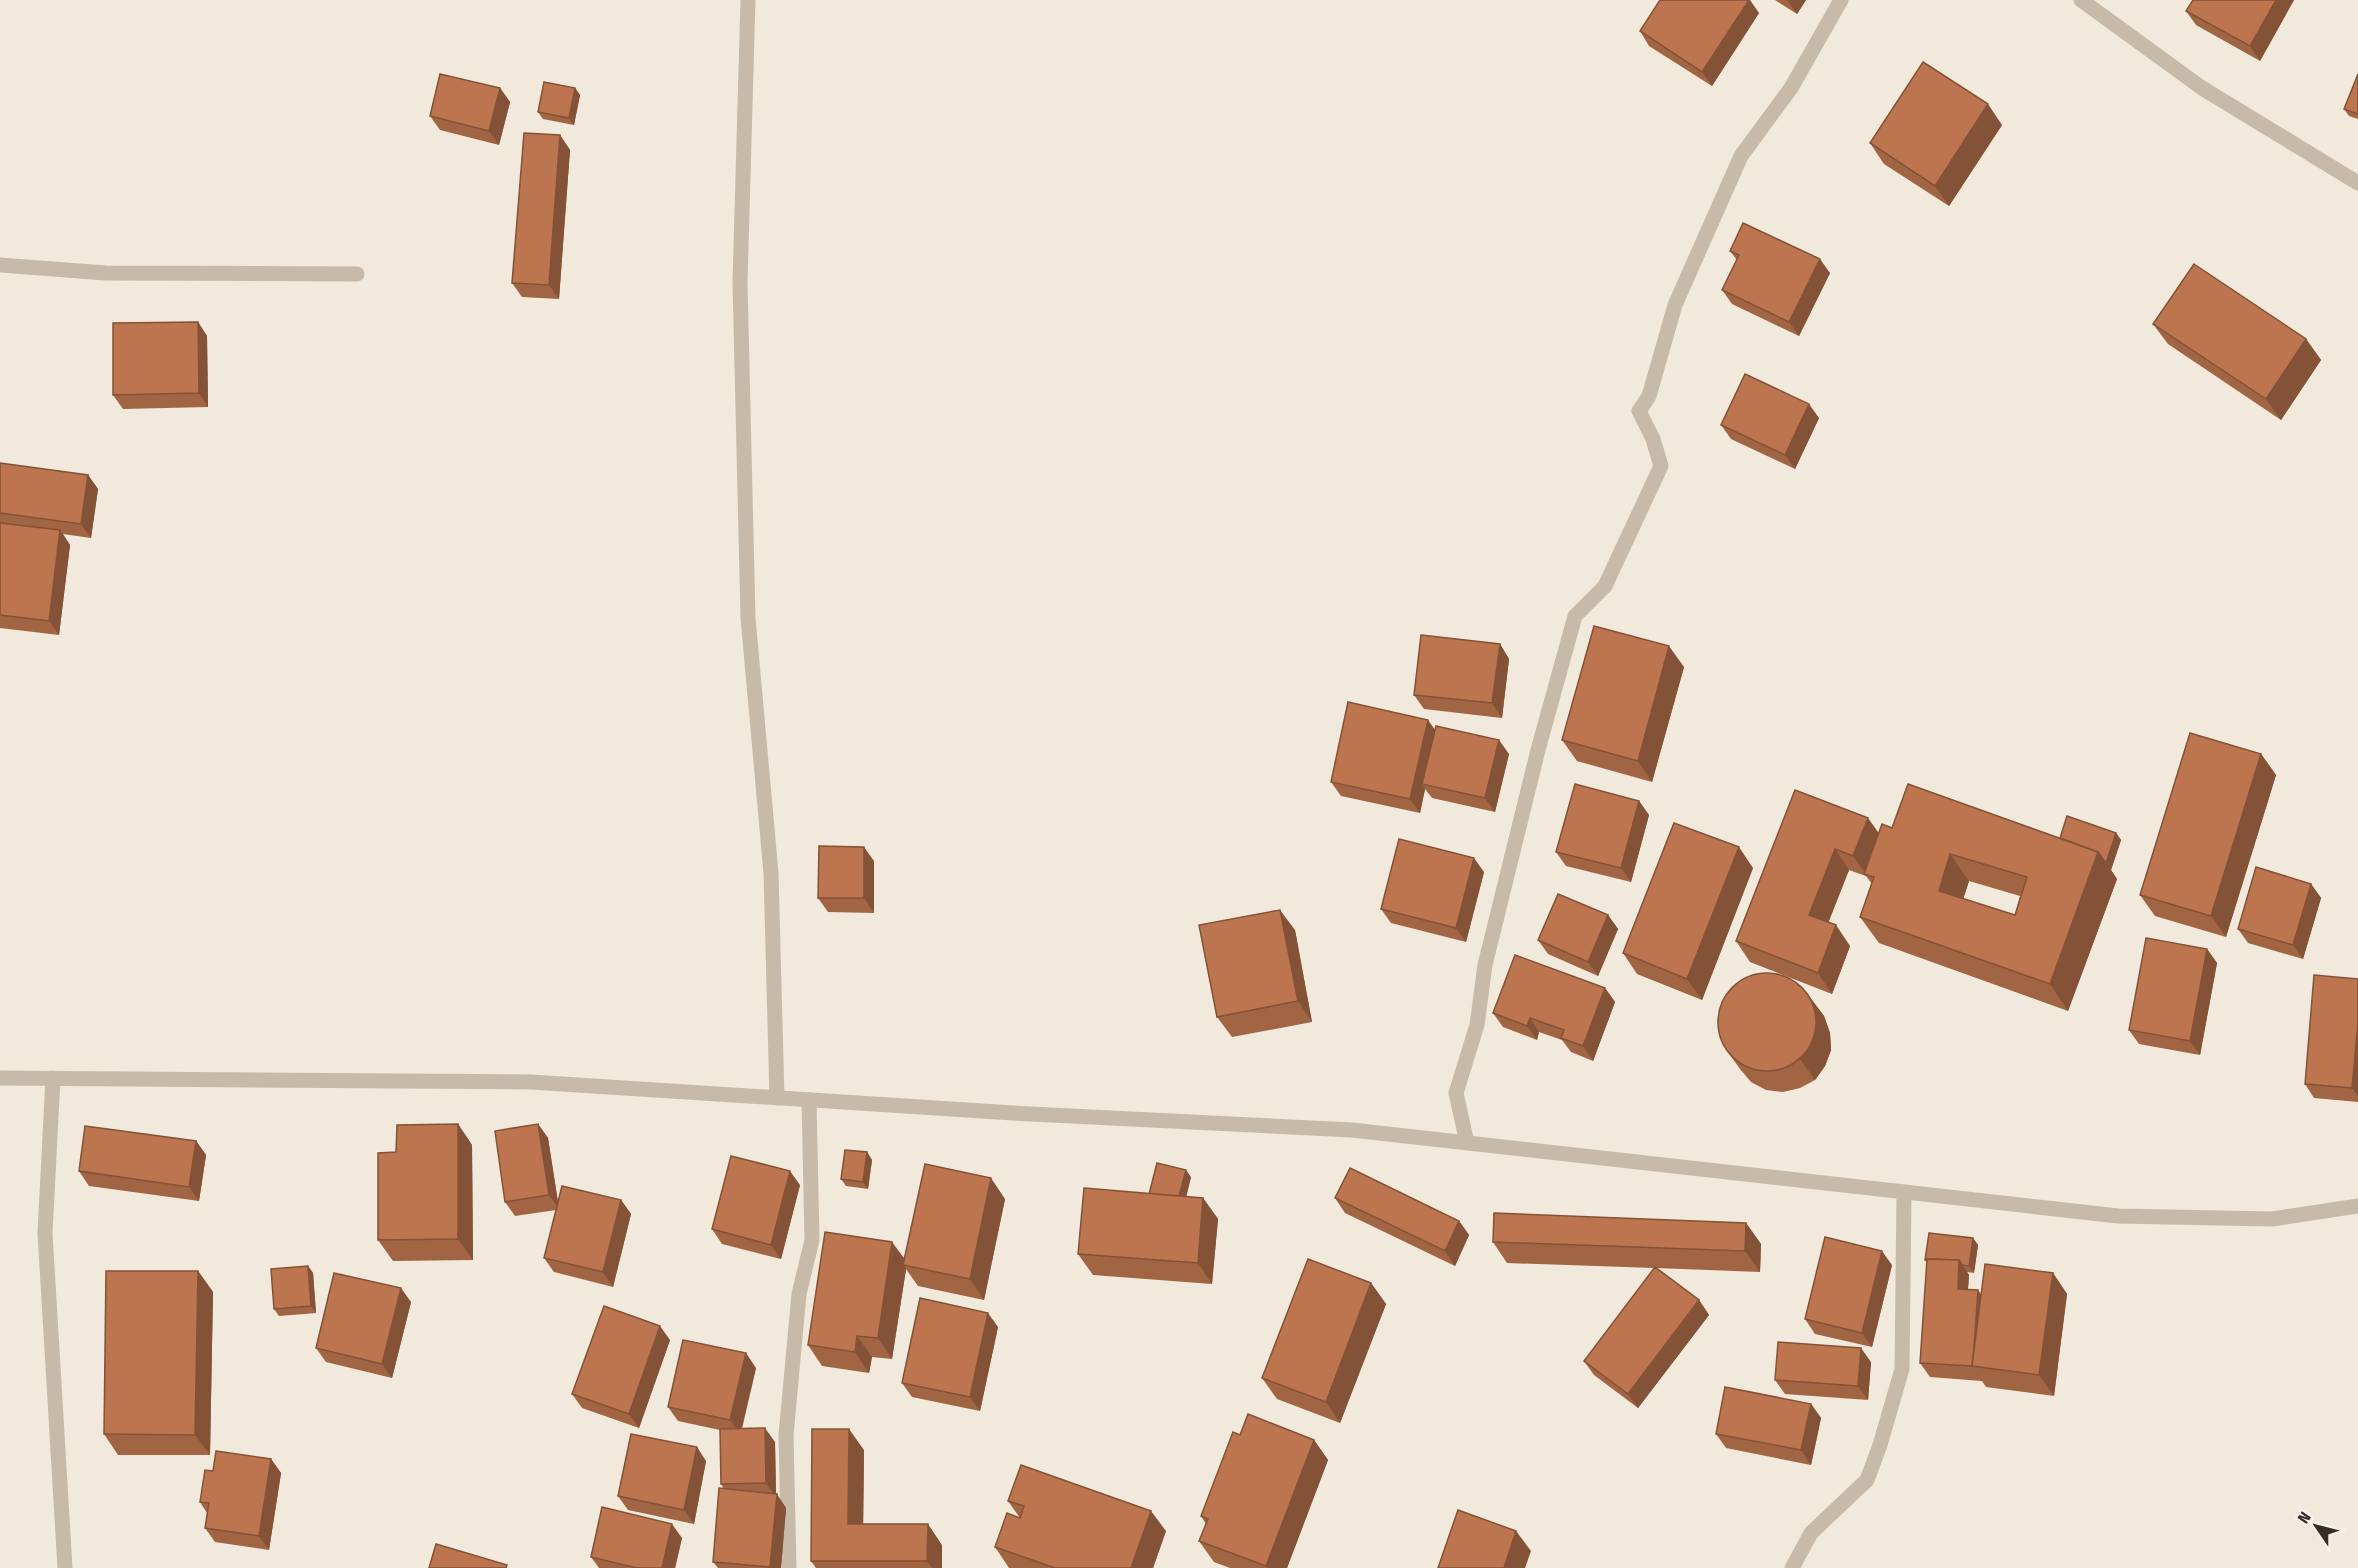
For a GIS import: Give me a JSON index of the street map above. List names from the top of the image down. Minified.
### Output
{"north":"top left"}
